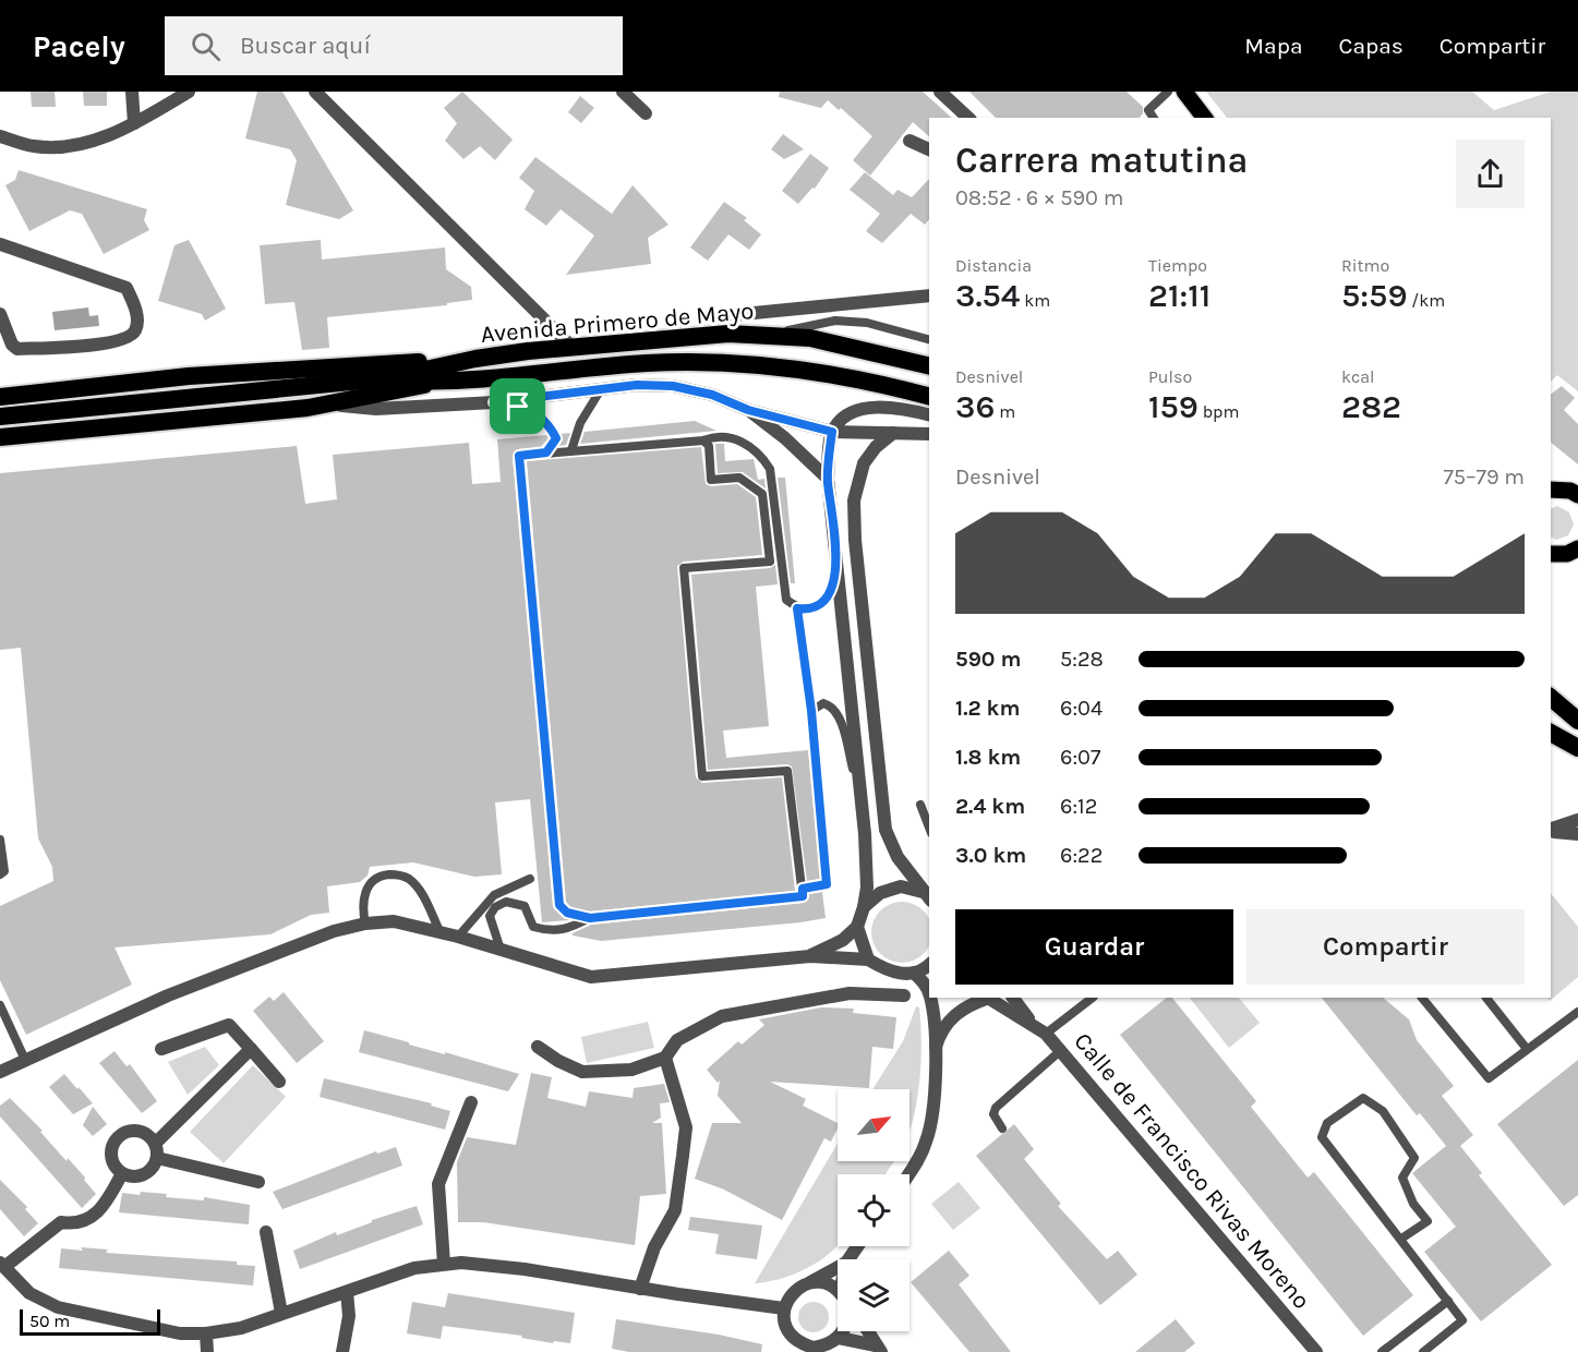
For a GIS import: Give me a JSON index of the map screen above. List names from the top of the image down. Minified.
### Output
{"streets":{"highway":["Avenida Primero de Mayo"],"street":["Calle de Francisco Rivas Moreno"]},"scale_bar":"50 m","north":"top right","page":{"header":"Pacely","search":"Buscar aquí","nav":["Mapa","Capas","Compartir"],"heading":["Carrera matutina","08:52 · 6 × 590 m"],"stats":[["Distancia","3.54 km"],["Tiempo","21:11"],["Ritmo","5:59 /km"],["Desnivel","36 m"],["Pulso","159 bpm"],["kcal","282"]],"chart":["Desnivel","75–79 m"],"list":[{"name":"590 m","note":"5:28"},{"name":"1.2 km","note":"6:04"},{"name":"1.8 km","note":"6:07"},{"name":"2.4 km","note":"6:12"},{"name":"3.0 km","note":"6:22"}],"buttons":["Guardar","Compartir"],"scale":"50 m"}}
